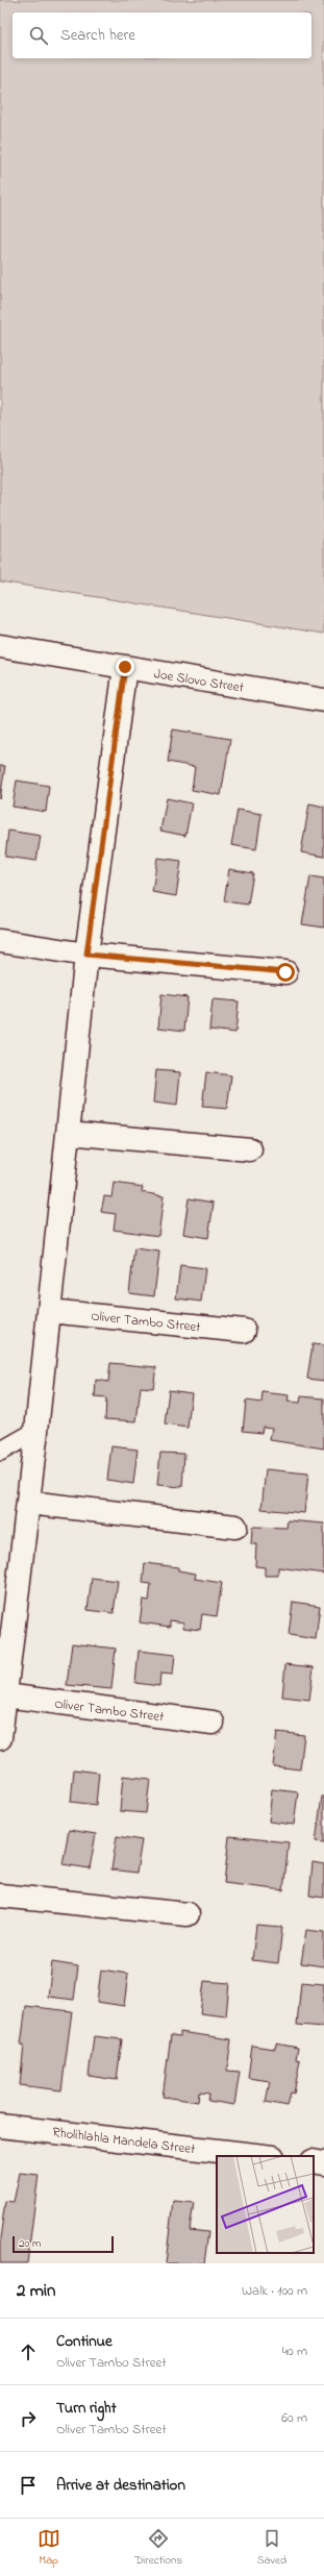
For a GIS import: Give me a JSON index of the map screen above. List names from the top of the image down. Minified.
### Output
{"streets":{"street":["Joe Slovo Street","Oliver Tambo Street","Rholihlahla Mandela Street"]},"scale_bar":"20 m","page":{"search":"Search here","scale":"20 m","heading":["2 min","Walk · 100 m"],"list":[["Continue","Oliver Tambo Street","40 m"],["Turn right","Oliver Tambo Street","60 m"],"Arrive at destination"],"nav":["Map","Directions","Saved"]}}
